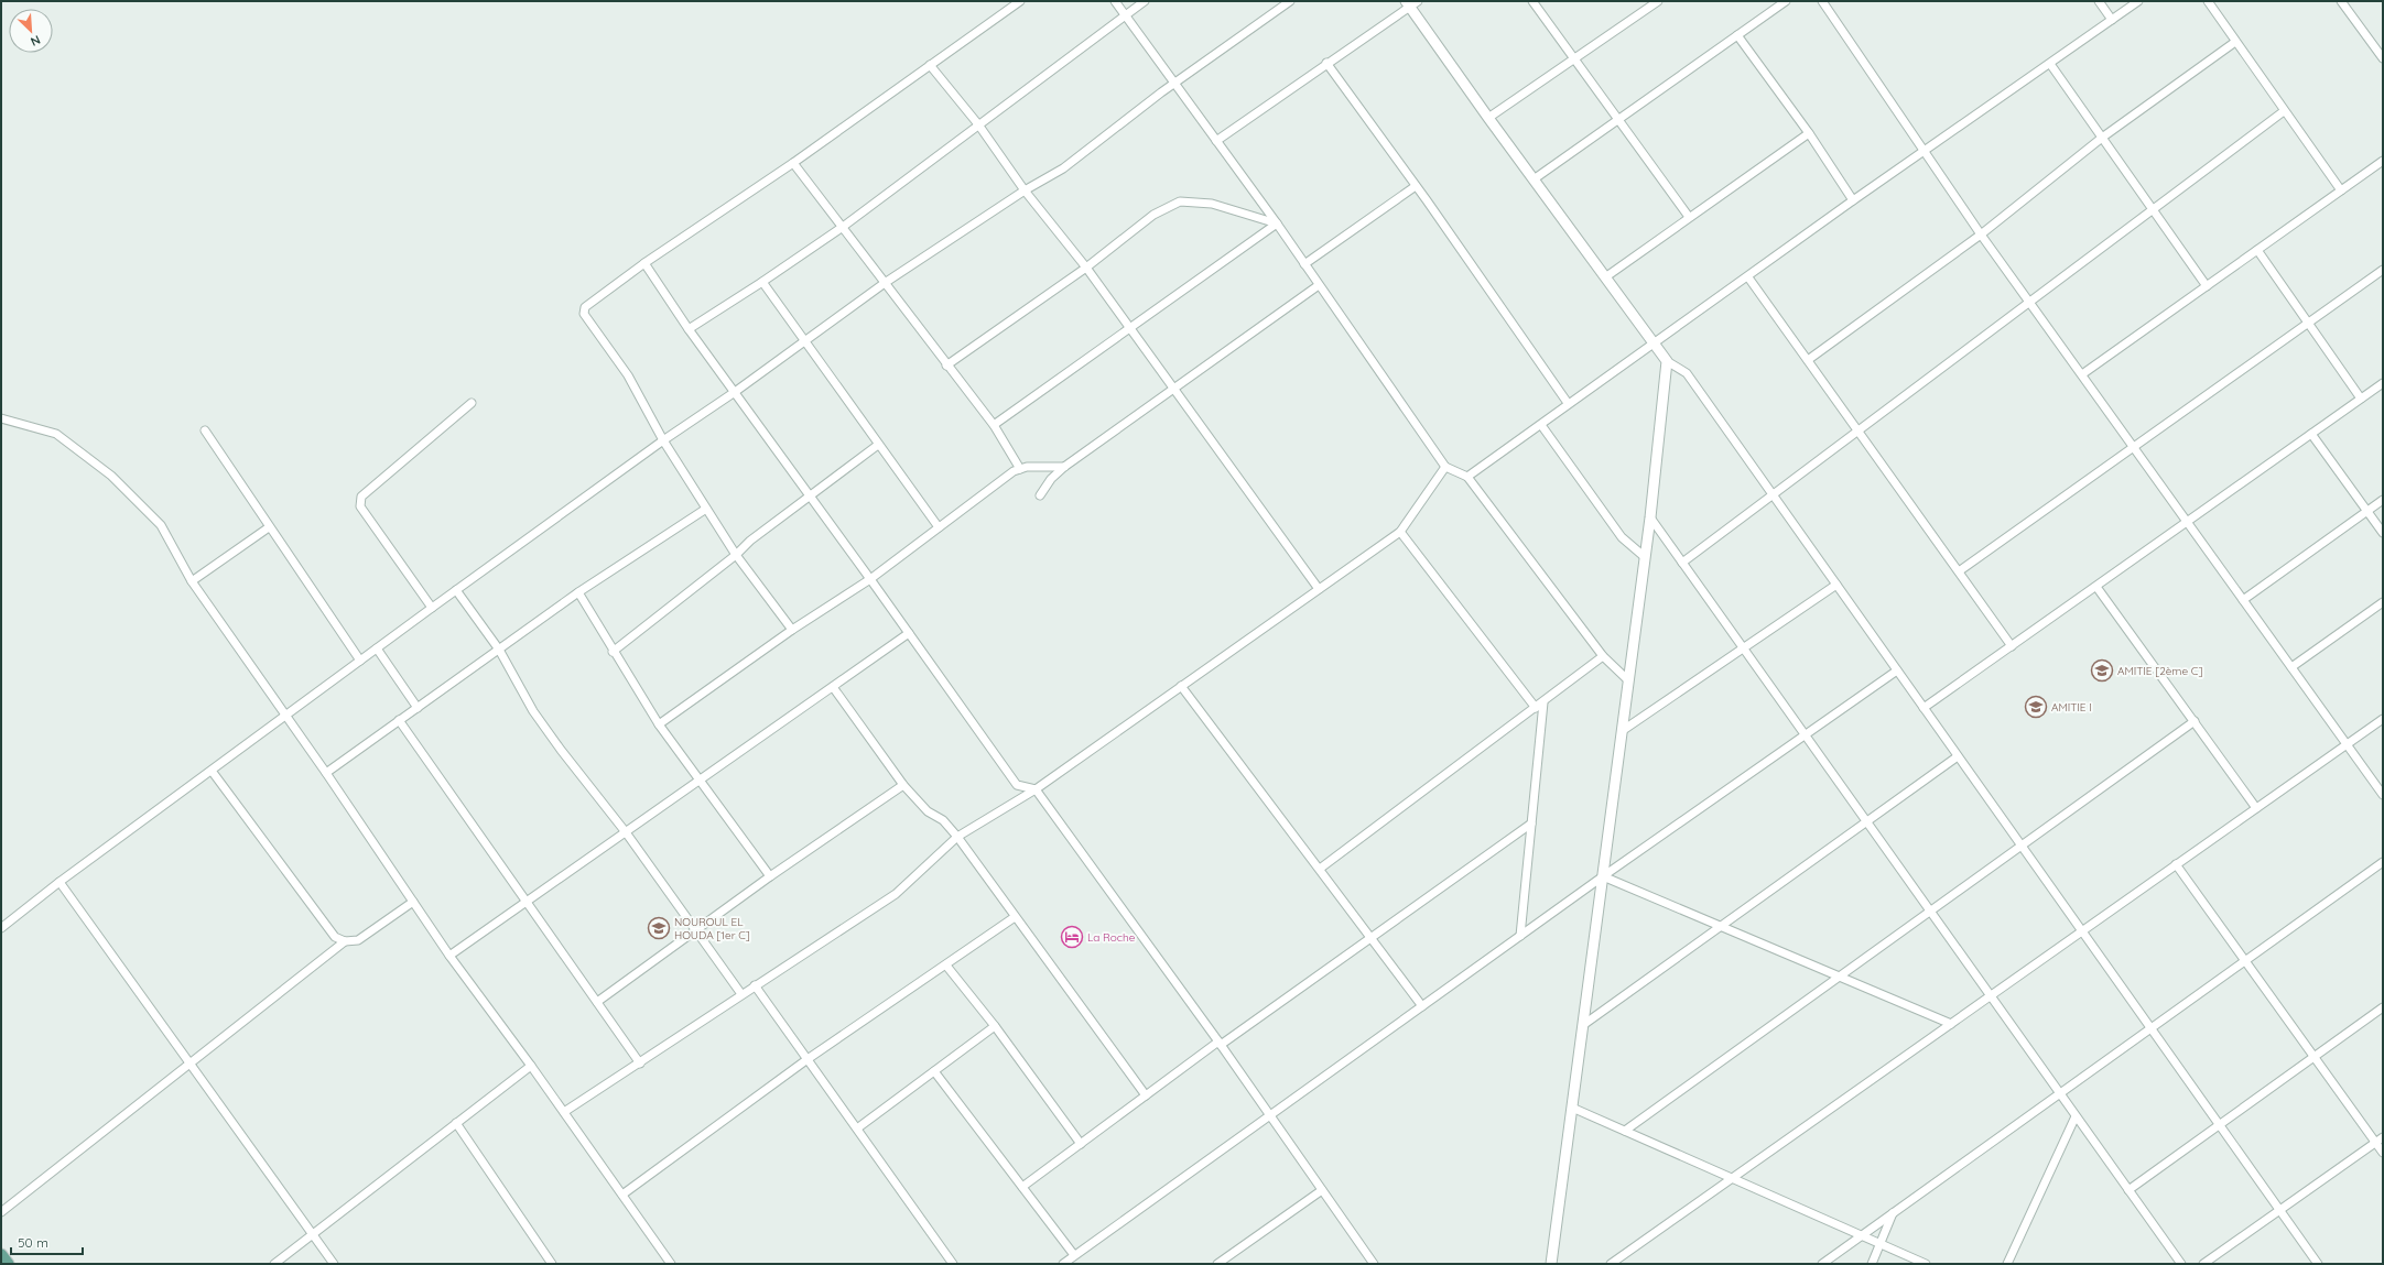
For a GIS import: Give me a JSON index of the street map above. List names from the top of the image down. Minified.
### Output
{"places":{"school or university":["AMITIE [2ème C]","AMITIE I","NOUROUL EL HOUDA [1er C]"],"hotel":["La Roche"]},"scale_bar":"50 m","north":"bottom right"}
